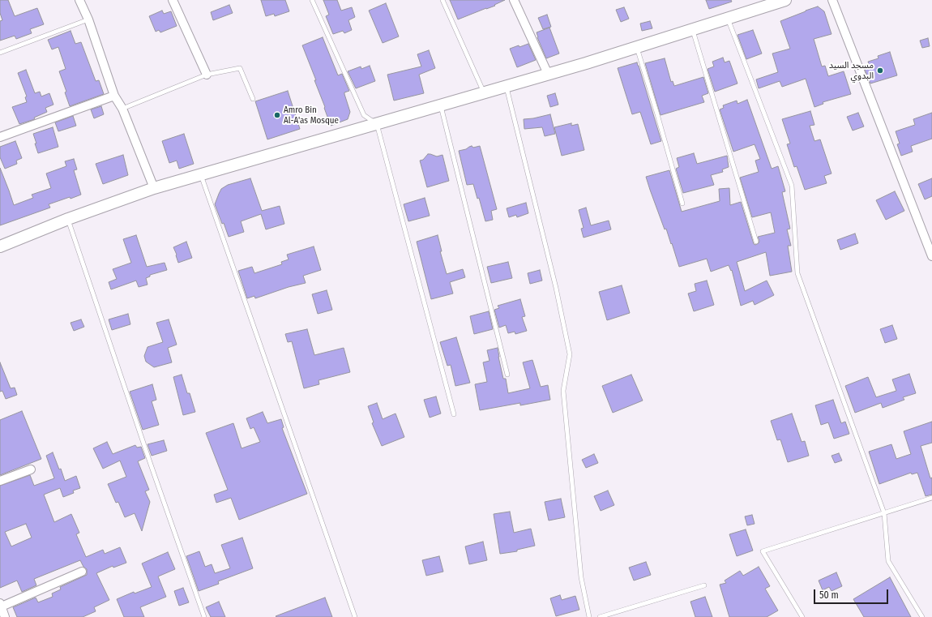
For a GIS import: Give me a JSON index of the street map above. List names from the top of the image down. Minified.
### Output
{"places":["مسجد السيد البدوي","Amro Bin Al-A'as Mosque"],"scale_bar":"50 m"}
